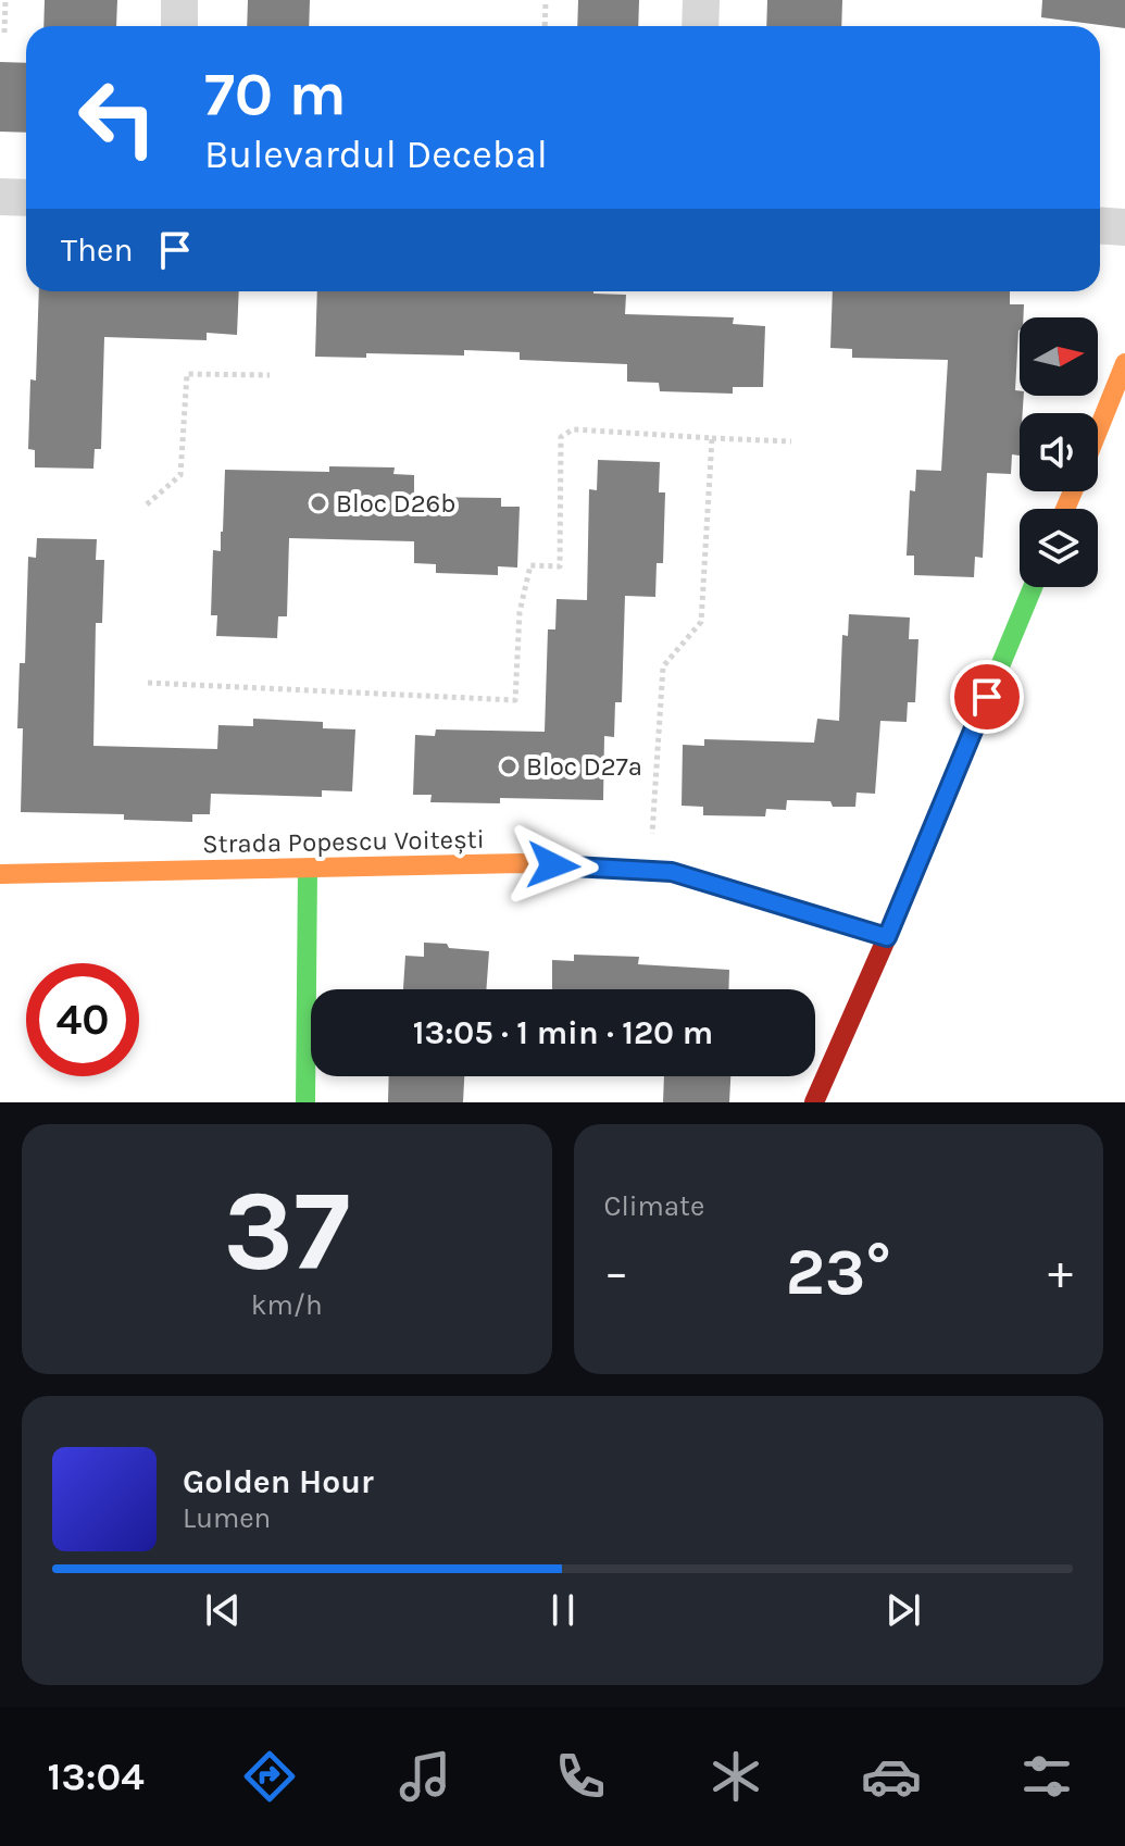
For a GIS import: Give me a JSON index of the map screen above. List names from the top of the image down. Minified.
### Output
{"streets":{"street":["Strada Popescu Voitești"]},"places":["Bloc D26b","Bloc D27a"],"north":"right","page":{"turn":["70 m","Bulevardul Decebal"],"then":"Then","limit":"40","trip":"13:05 · 1 min · 120 m","tile":[["37","km/h"],"Climate"],"heat":["−","23°","+"],"song":["Golden Hour","Lumen"],"tabs":"13:04"}}
